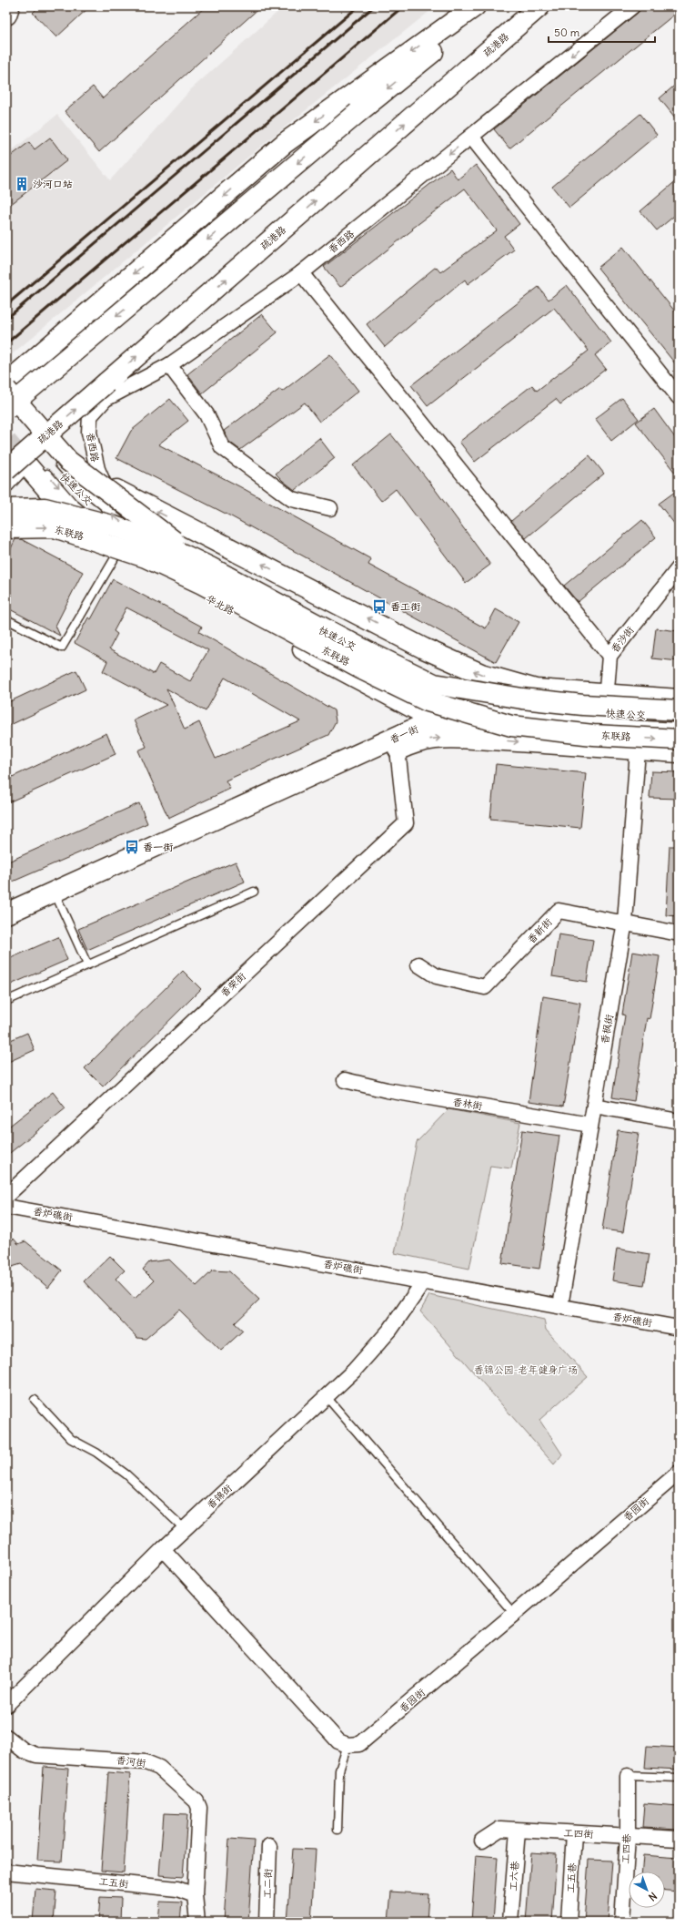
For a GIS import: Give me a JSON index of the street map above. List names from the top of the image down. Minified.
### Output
{"streets":{"main road":["疏港路","东联路","华北路","香一街"],"street":["香西路","香沙街","香新街","香荣街","香枫街","香林街","香炉礁街","香锦街","香园街","香河街","工四街","工四巷","工六巷","工五巷","工五街","工二街"],"lane":["快速公交"]},"crossings":[["快速公交","香沙街"],["快速公交","香一街"],["华北路","香一街"],["香一街","香荣街"],["香新街","香枫街"],["香枫街","香林街"],["香枫街","香炉礁街"],["香炉礁街","香锦街"],["香河街","工五街"],["工四街","工四巷"],["工四街","工六巷"],["工四街","工五巷"]],"one_way":["香西路"],"parks":["香锦公园-老年健身广场"],"places":{"building":["沙河口站"],"bus stop":["香工街","香一街"]},"scale_bar":"50 m","north":"bottom right"}
